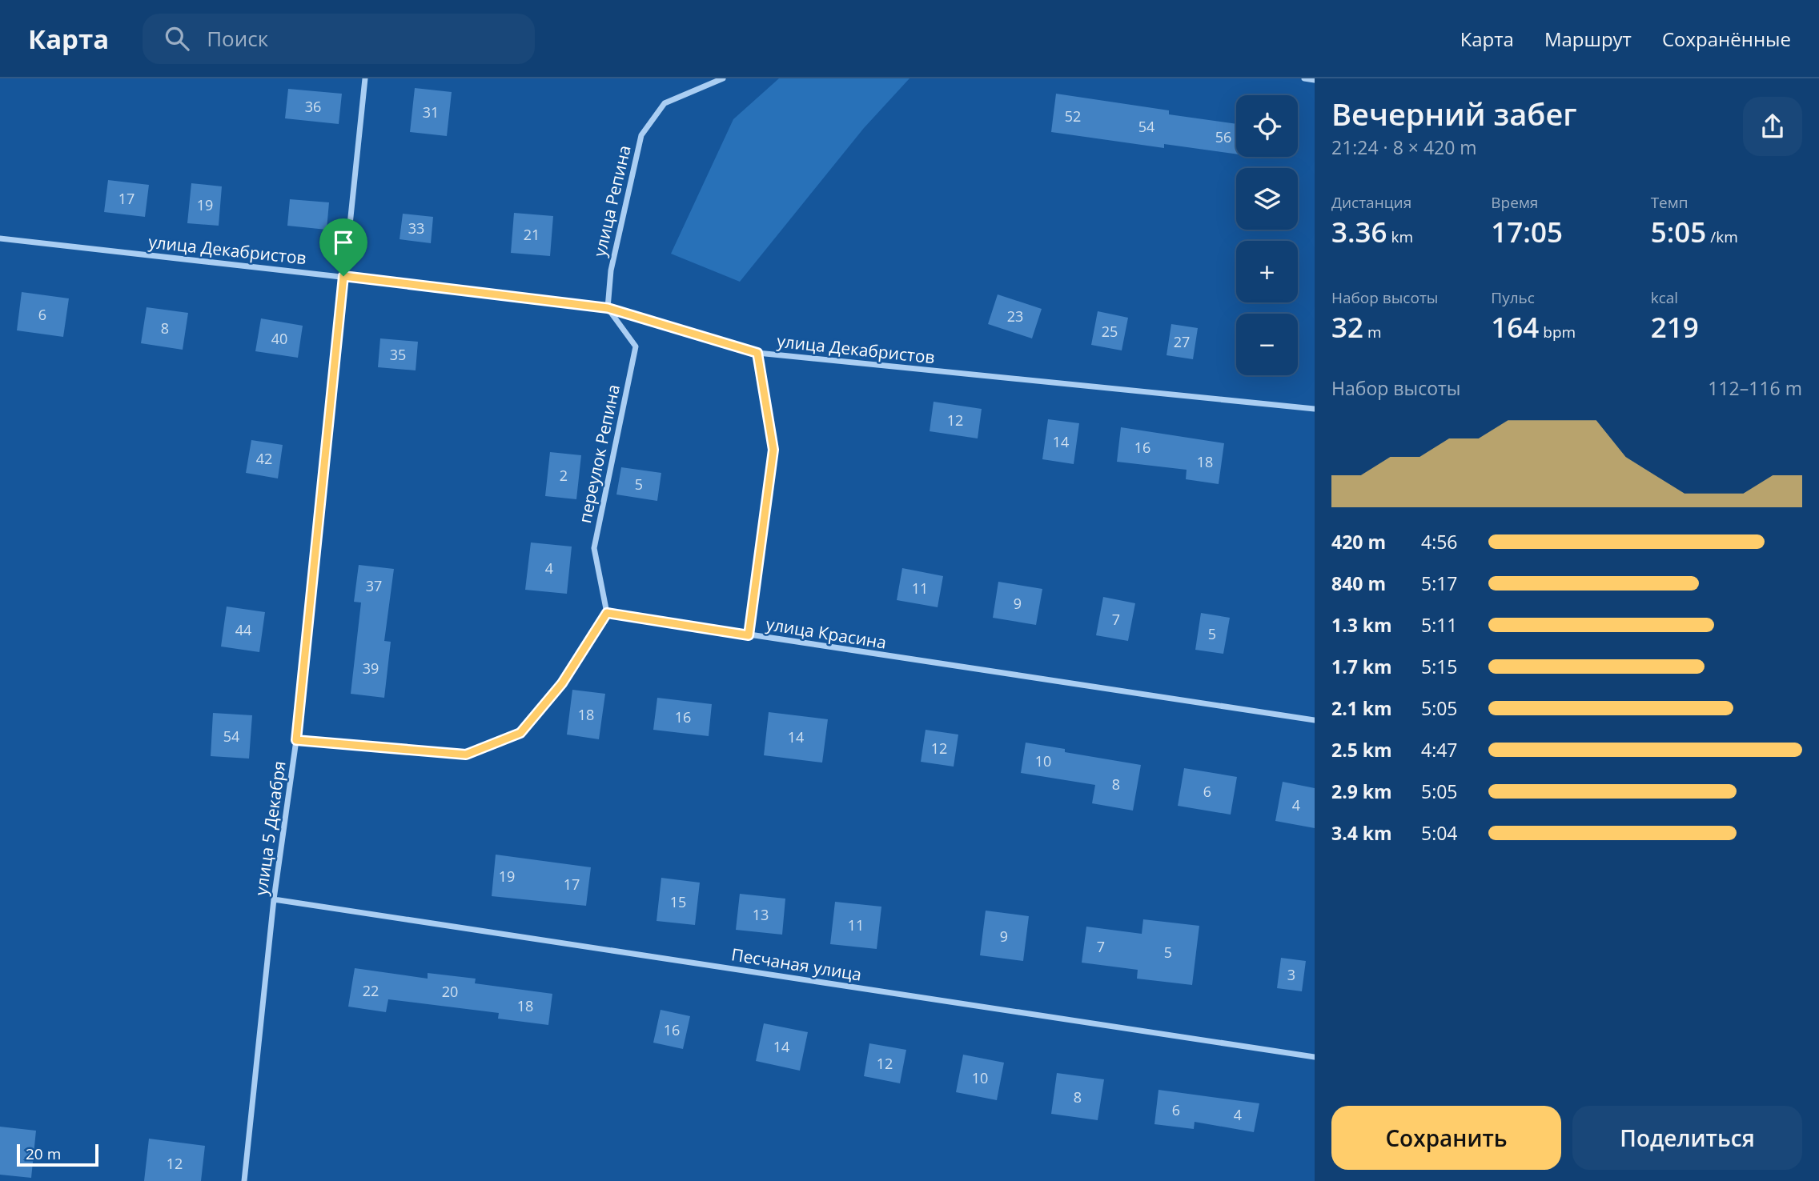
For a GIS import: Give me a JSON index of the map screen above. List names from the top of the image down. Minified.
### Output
{"streets":{"street":["улица Репина","улица Декабристов","переулок Репина","улица Красина","улица 5 Декабря","Песчаная улица"]},"crossings":[["улица Репина","улица Декабристов"],["улица Репина","переулок Репина"],["улица Декабристов","переулок Репина"],["улица Декабристов","улица 5 Декабря"],["переулок Репина","улица Красина"],["улица 5 Декабря","Песчаная улица"]],"house_numbers":["36","31","52","54","56","17","19","33","21","6","23","8","25","40","27","35","12","14","16","42","18","2","5","4","37","11","9","7","44","5","39","18","16","54","14","12","10","8","6","4","19","17","15","13","11","9","7","5","3","22","20","18","16","14","12","10","8","6","4","12"],"scale_bar":"20 m","page":{"header":"Карта","search":"Поиск","nav":["Карта","Маршрут","Сохранённые"],"heading":["Вечерний забег","21:24 · 8 × 420 m"],"map_buttons":["+","−"],"stats":[["Дистанция","3.36 km"],["Время","17:05"],["Темп","5:05 /km"],["Набор высоты","32 m"],["Пульс","164 bpm"],["kcal","219"]],"chart":["Набор высоты","112–116 m"],"list":[{"name":"420 m","note":"4:56"},{"name":"840 m","note":"5:17"},{"name":"1.3 km","note":"5:11"},{"name":"1.7 km","note":"5:15"},{"name":"2.1 km","note":"5:05"},{"name":"2.5 km","note":"4:47"},{"name":"2.9 km","note":"5:05"},{"name":"3.4 km","note":"5:04"}],"buttons":["Сохранить","Поделиться"],"scale":"20 m"}}
